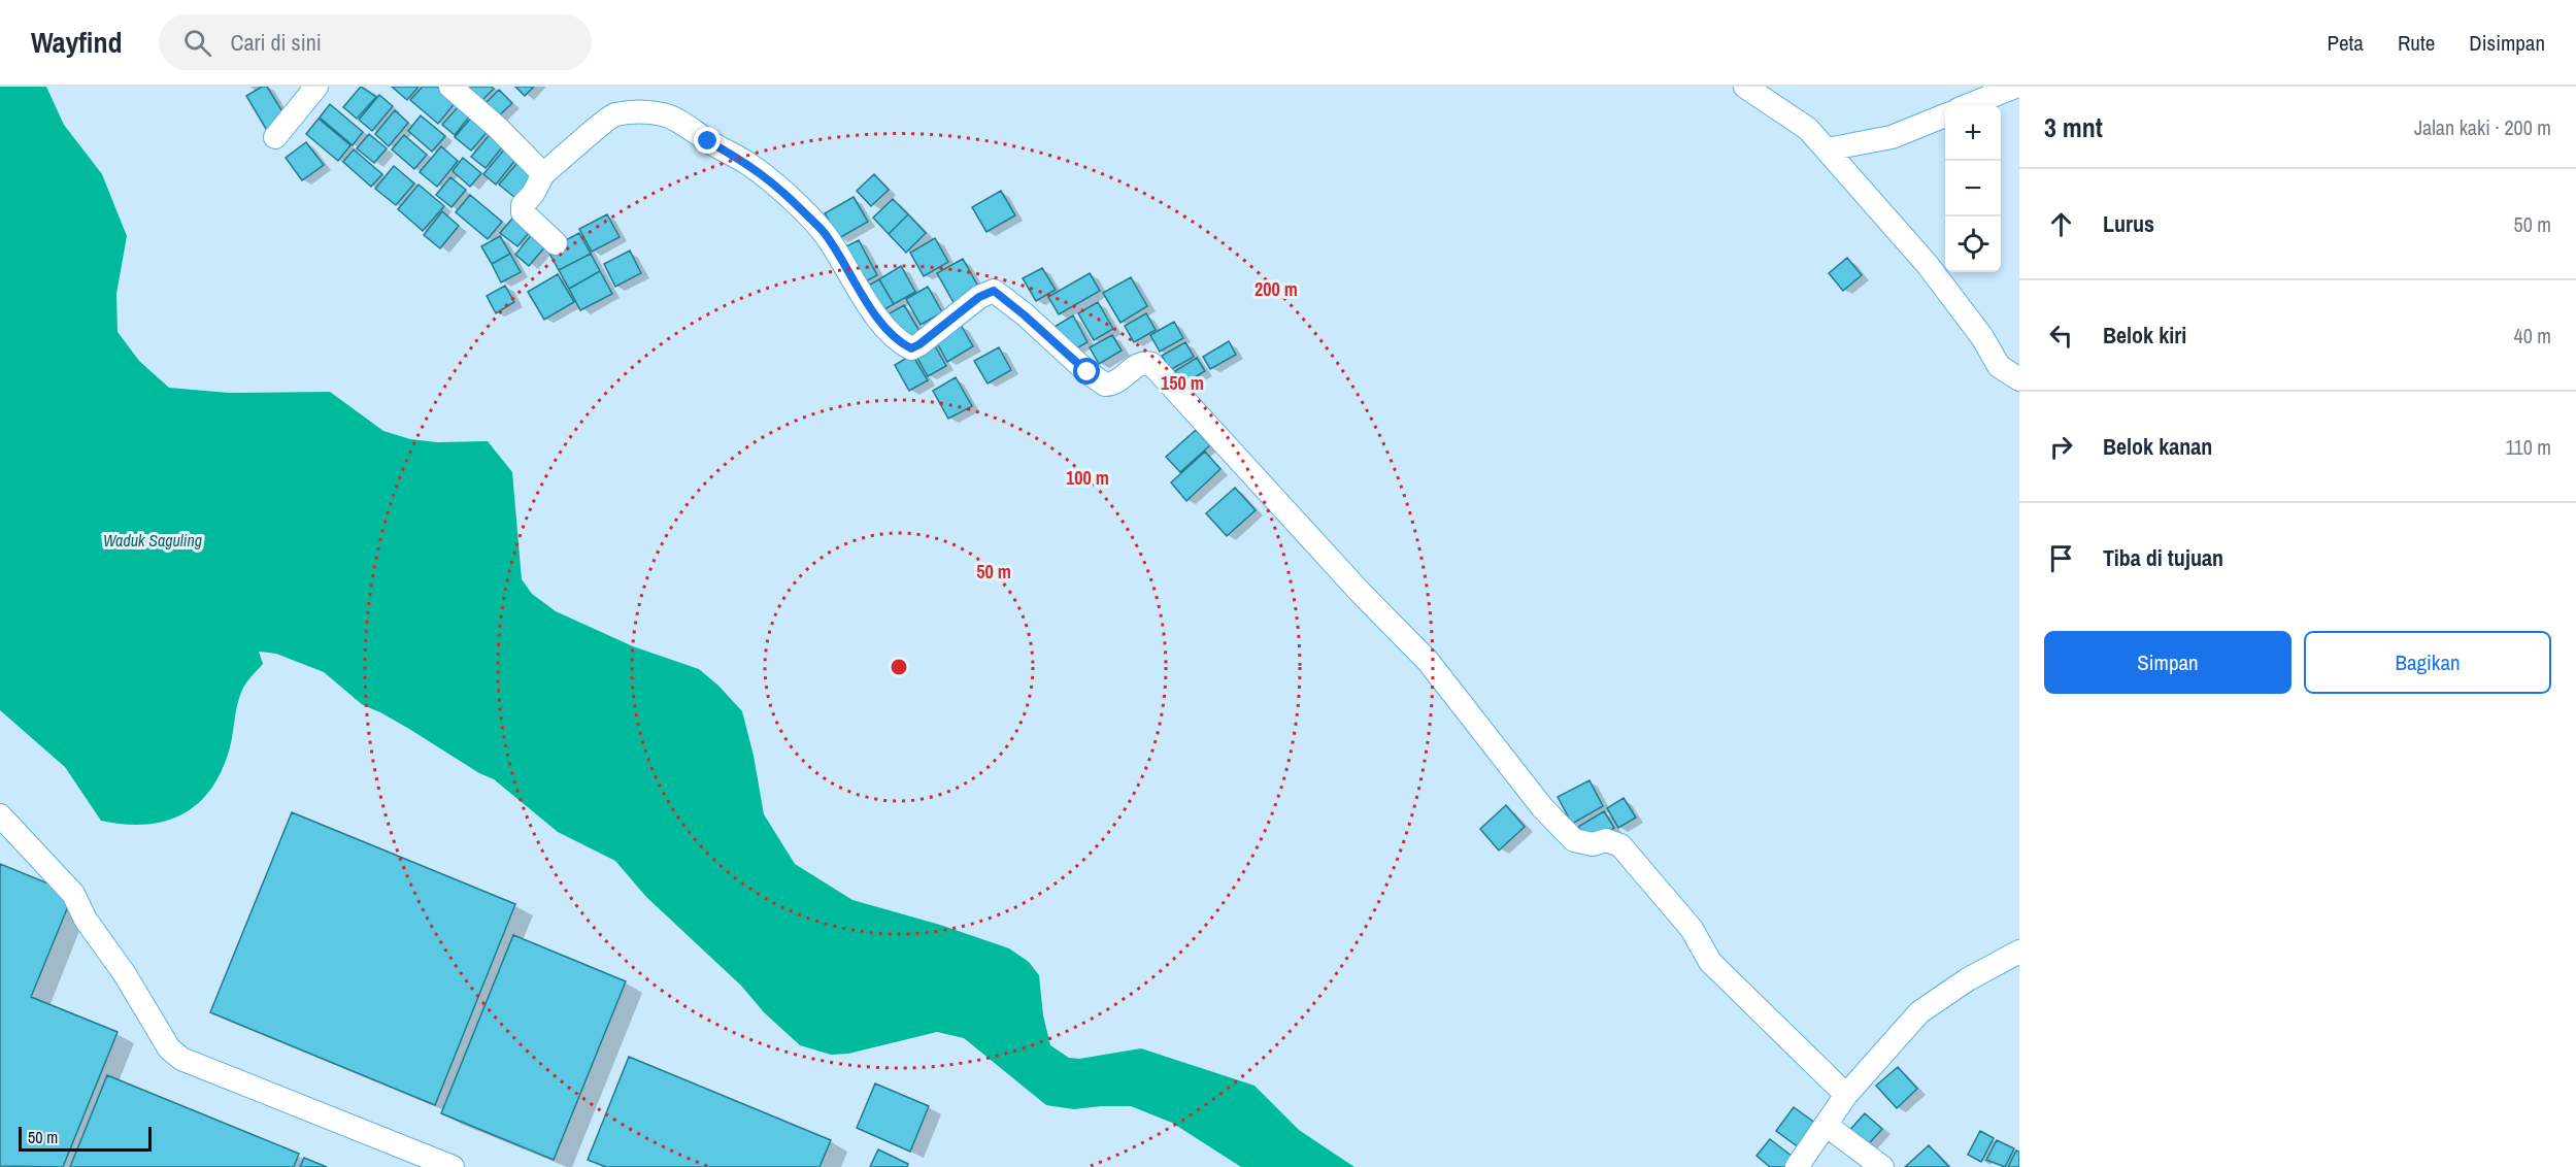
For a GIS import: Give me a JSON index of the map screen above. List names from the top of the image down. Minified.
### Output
{"water":["Waduk Saguling"],"scale_bar":"50 m","page":{"header":"Wayfind","search":"Cari di sini","nav":["Peta","Rute","Disimpan"],"heading":["3 mnt","Jalan kaki · 200 m"],"map_buttons":["+","−"],"list":[["Lurus","50 m"],["Belok kiri","40 m"],["Belok kanan","110 m"],"Tiba di tujuan"],"buttons":["Simpan","Bagikan"],"scale":"50 m"},"rings":["200 m","150 m","100 m","50 m"]}
